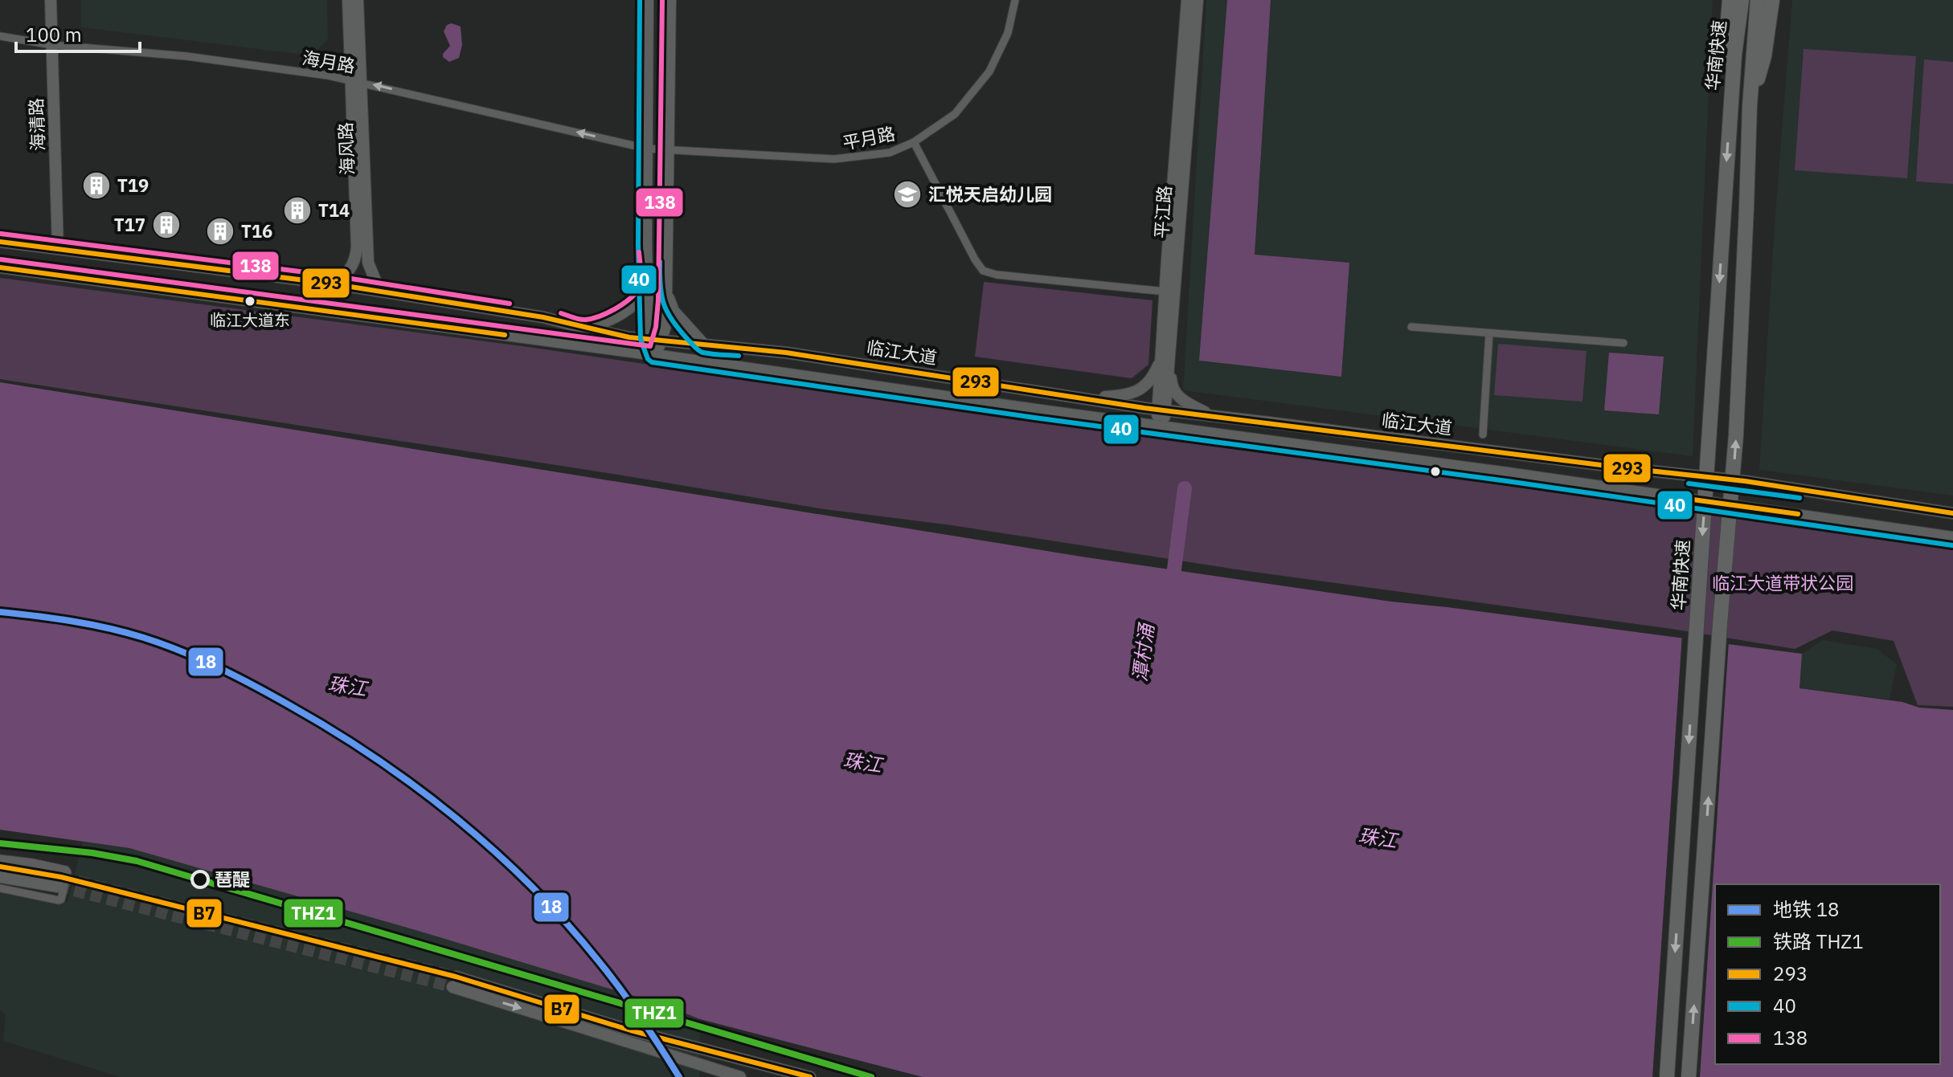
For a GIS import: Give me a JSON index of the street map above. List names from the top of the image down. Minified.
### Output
{"streets":{"highway":["华南快速"],"main road":["海清路","海风路","平江路","临江大道"],"street":["海月路","平月路"]},"crossings":[["海月路","海清路"],["海月路","平月路"],["海月路","海风路"],["海清路","临江大道"],["海风路","临江大道"],["平江路","临江大道"]],"one_way":["海月路"],"water":["潭村涌","珠江"],"parks":["临江大道带状公园"],"places":{"building":["T19","T14","T17","T16"],"school or university":["汇悦天启幼儿园"],"other":["临江大道东","琶醍"]},"lines":["transit line 40","transit line 138","transit line 293","metro line 18","rail line THZ1","transit line B7"],"legend":["地铁 18","铁路 THZ1","293","40","138"],"scale_bar":"100 m"}
